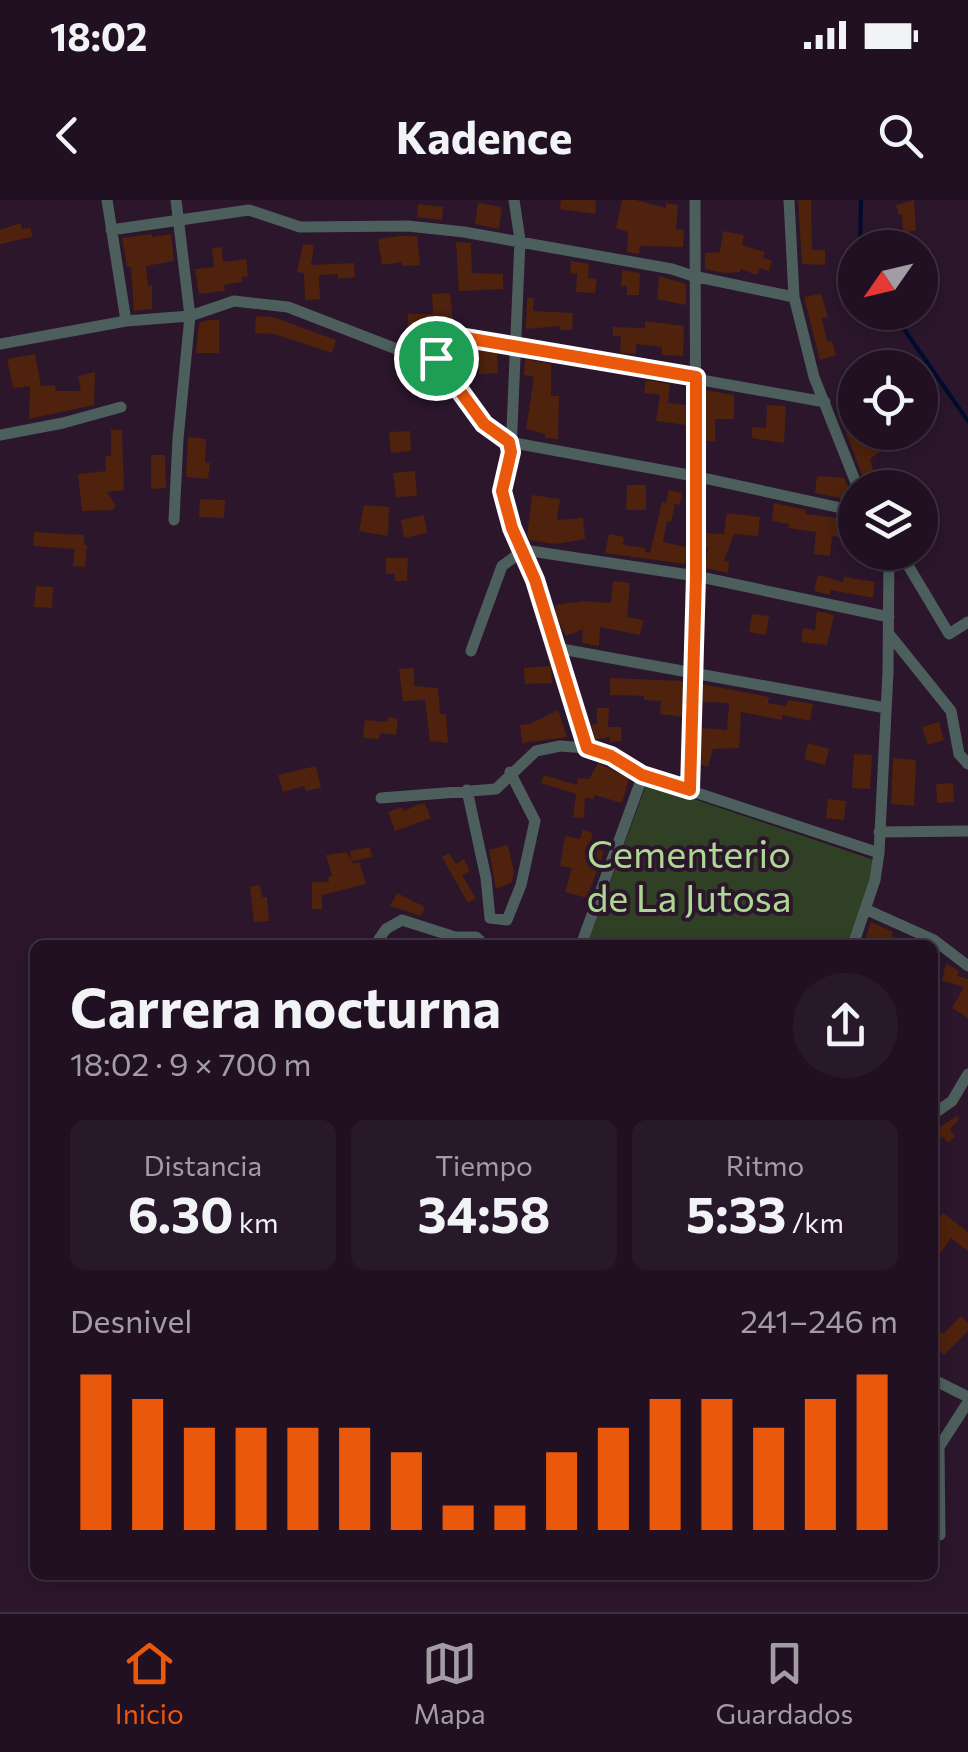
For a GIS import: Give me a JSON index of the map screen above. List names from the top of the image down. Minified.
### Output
{"parks":["Cementerio de La Jutosa"],"north":"bottom left","page":{"status":"18:02","header":"Kadence","heading":["Carrera nocturna","18:02 · 9 × 700 m"],"stats":[["Distancia","6.30 km"],["Tiempo","34:58"],["Ritmo","5:33 /km"]],"chart":["Desnivel","241–246 m"],"tabs":["Inicio","Mapa","Guardados"]}}
